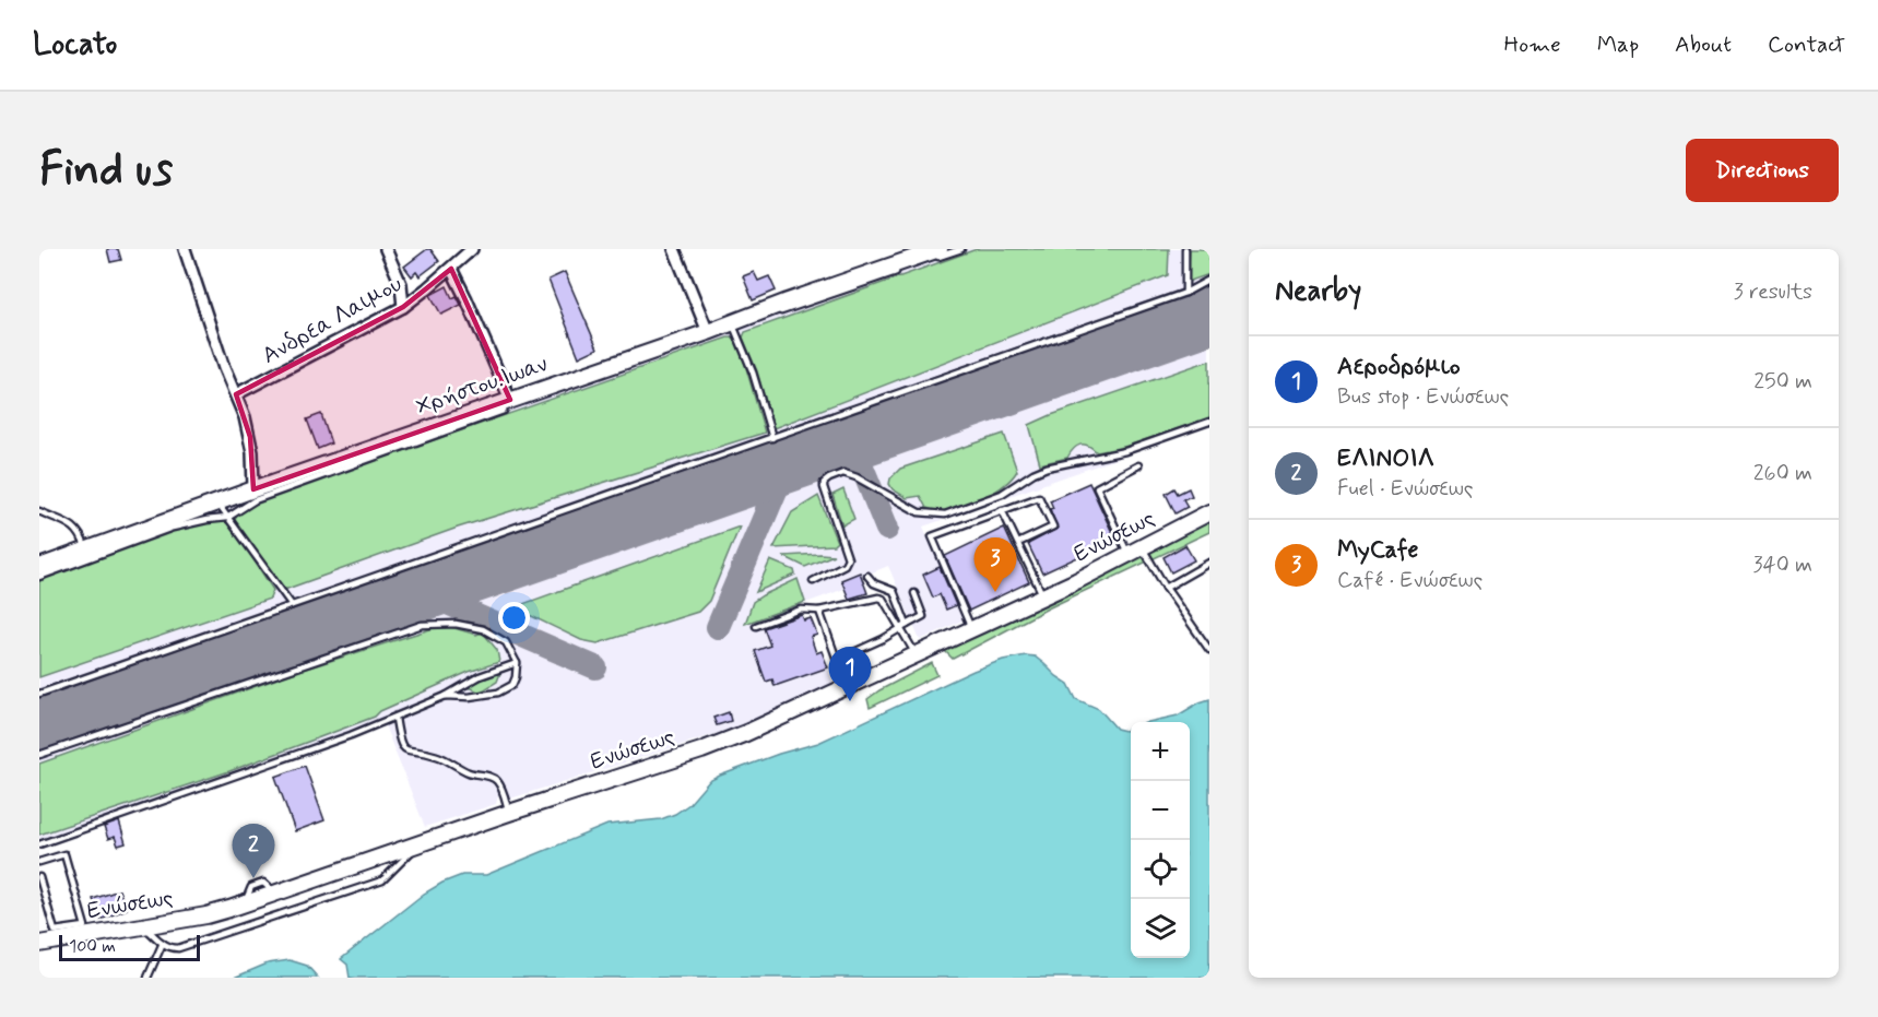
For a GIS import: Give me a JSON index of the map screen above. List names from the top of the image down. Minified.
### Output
{"streets":{"main road":["Χρήστου.Ιωαν","Ενώσεως"],"street":["Ανδρεα Λαιμου"]},"scale_bar":"100 m","page":{"header":"Locato","nav":["Home","Map","About","Contact"],"buttons":"Directions","title":"Find us","heading":["Nearby","3 results"],"list":[{"mark":"1","name":"Αεροδρόμιο","note":"Bus stop · Ενώσεως","value":"250 m"},{"mark":"2","name":"ΕΛΙΝΟΙΛ","note":"Fuel · Ενώσεως","value":"260 m"},{"mark":"3","name":"MyCafe","note":"Café · Ενώσεως","value":"340 m"}],"pins":["3","1","2"],"map_buttons":["+","−"],"scale":"100 m"}}
